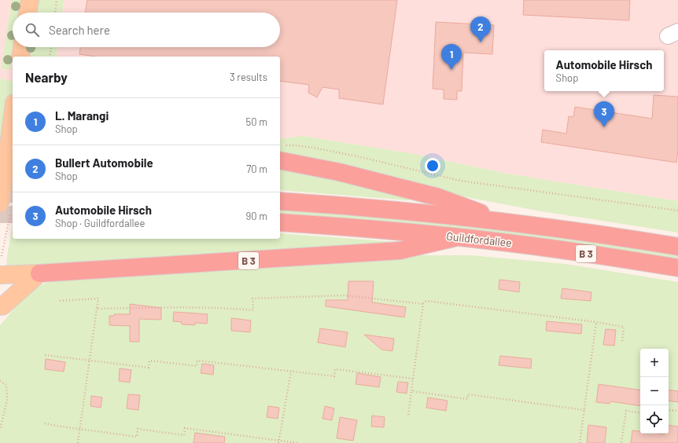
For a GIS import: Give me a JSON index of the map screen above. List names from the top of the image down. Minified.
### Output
{"streets":{"highway":["Guildfordallee","B 3"]},"crossings":[["Guildfordallee","B 3"]],"page":{"search":"Search here","pins":["2","1","3"],"popup":["Automobile Hirsch","Shop"],"heading":["Nearby","3 results"],"list":[{"mark":"1","name":"L. Marangi","note":"Shop","value":"50 m"},{"mark":"2","name":"Bullert Automobile","note":"Shop","value":"70 m"},{"mark":"3","name":"Automobile Hirsch","note":"Shop · Guildfordallee","value":"90 m"}],"map_buttons":["+","−"]}}
